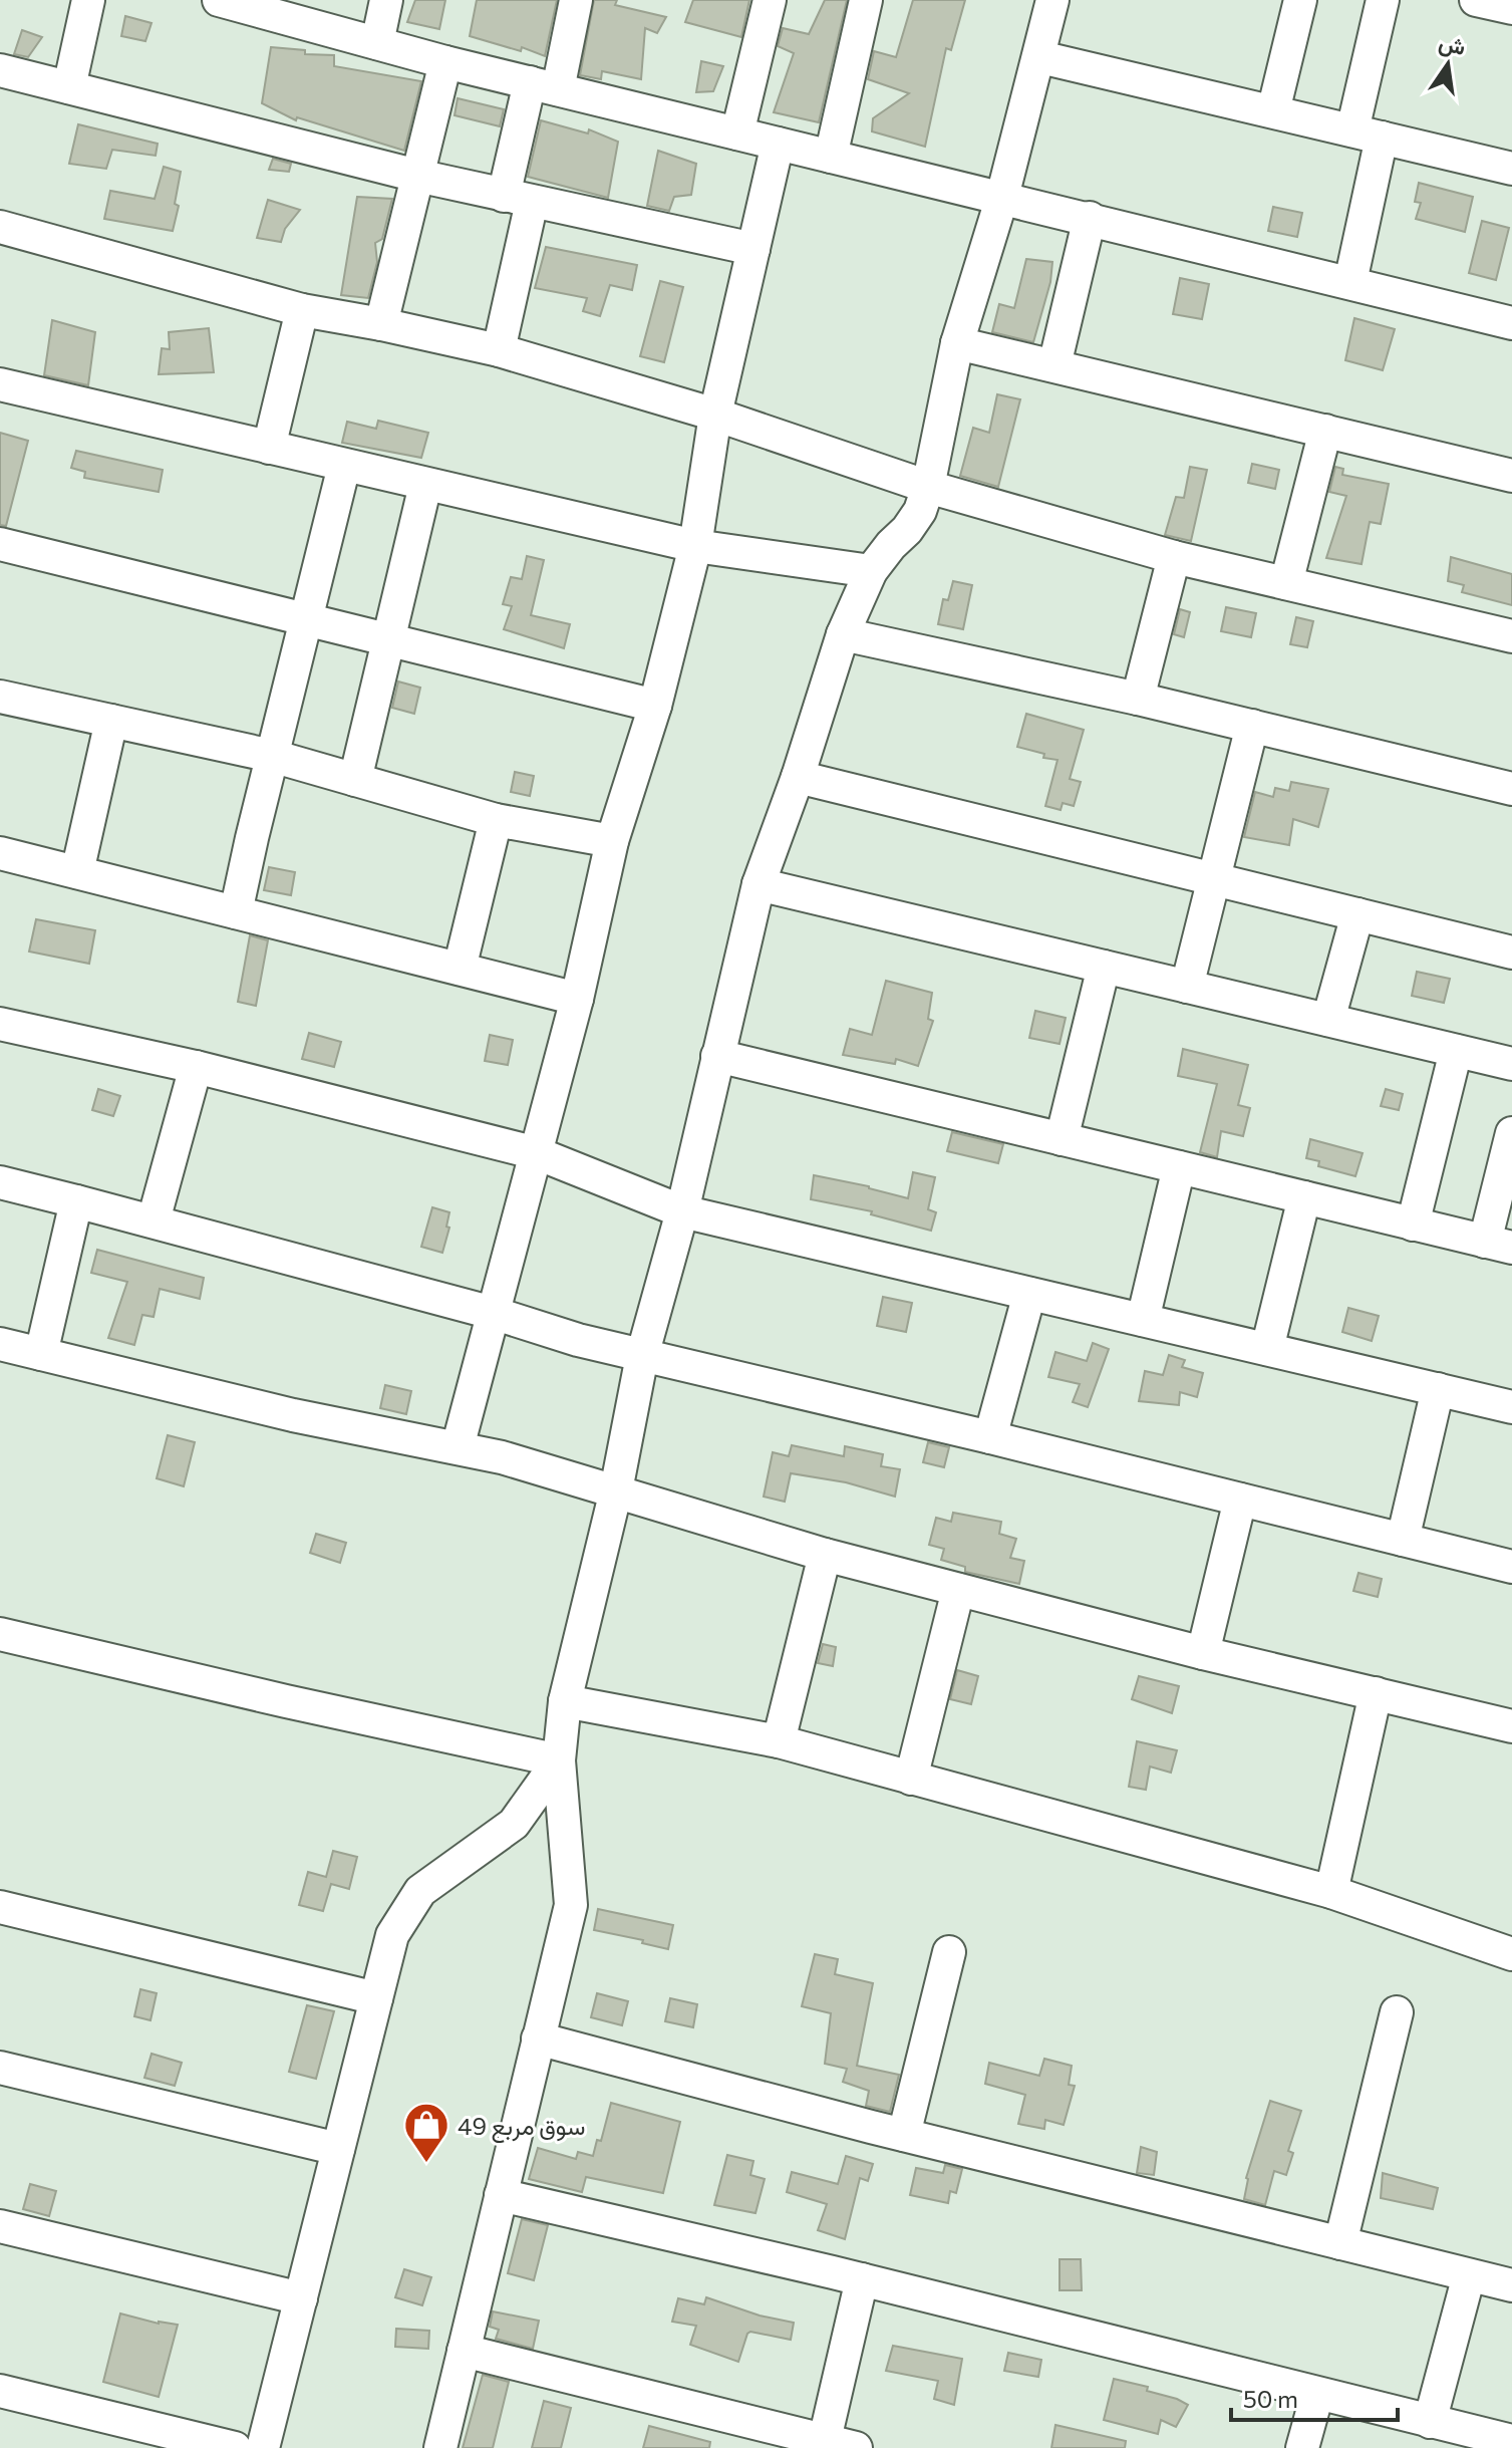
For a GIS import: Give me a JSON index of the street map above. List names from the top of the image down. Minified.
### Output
{"places":{"shop":["سوق مربع 49"]},"scale_bar":"50 m","north":"top"}
